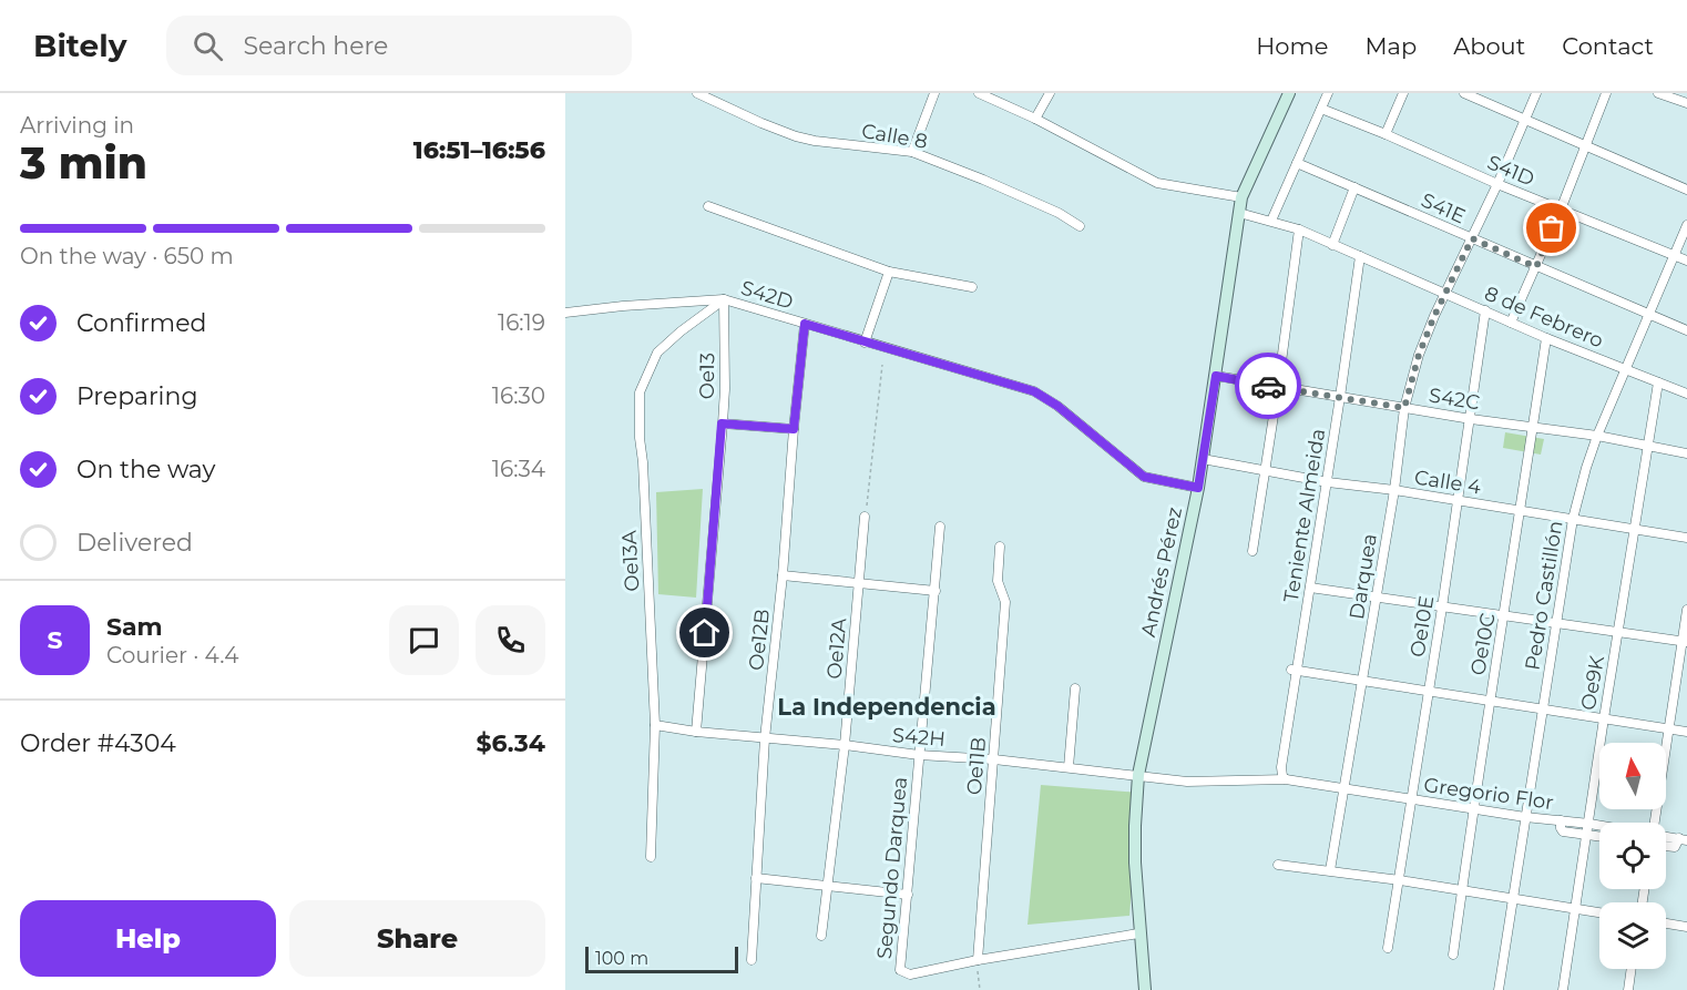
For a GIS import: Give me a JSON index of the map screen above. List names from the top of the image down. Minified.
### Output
{"streets":{"street":["Calle 8","S41D","S41E","S42D","8 de Febrero","Oe13","S42C","Calle 4","Teniente Almeida","Oe13A","Andrés Pérez","Darquea","Pedro Castillón","Oe10E","Oe12B","Oe10C","Oe12A","Oe9K","S42H","Oe11B","Gregorio Flor","Segundo Darquea"]},"crossings":[["S41D","Pedro Castillón"],["S41E","Pedro Castillón"],["S42D","Oe13"],["S42D","Oe13A"],["S42D","Andrés Pérez"],["S42D","Oe12B"],["8 de Febrero","Teniente Almeida"],["8 de Febrero","Andrés Pérez"],["8 de Febrero","Darquea"],["8 de Febrero","Pedro Castillón"],["8 de Febrero","Oe10E"],["8 de Febrero","Oe10C"],["8 de Febrero","Oe9K"],["Oe13","Oe13A"],["Oe13","S42H"],["S42C","Teniente Almeida"],["S42C","Andrés Pérez"],["S42C","Darquea"],["S42C","Pedro Castillón"],["S42C","Oe10E"],["S42C","Oe10C"],["S42C","Oe9K"],["Calle 4","Teniente Almeida"],["Calle 4","Andrés Pérez"],["Calle 4","Darquea"],["Calle 4","Pedro Castillón"],["Calle 4","Oe10E"],["Calle 4","Oe10C"],["Calle 4","Oe9K"],["Teniente Almeida","S42H"],["Teniente Almeida","Gregorio Flor"],["Oe13A","S42H"],["Andrés Pérez","S42H"],["Andrés Pérez","Segundo Darquea"],["Darquea","Gregorio Flor"],["Pedro Castillón","Gregorio Flor"],["Oe10E","Gregorio Flor"],["Oe12B","S42H"],["Oe10C","Gregorio Flor"],["Oe12A","S42H"],["Oe9K","Gregorio Flor"],["S42H","Oe11B"],["S42H","Gregorio Flor"],["S42H","Segundo Darquea"],["Oe11B","Segundo Darquea"]],"districts":["La Independencia"],"scale_bar":"100 m","north":"top","page":{"header":"Bitely","search":"Search here","nav":["Home","Map","About","Contact"],"heading":["3 min","Arriving in","16:51–16:56"],"panel":["Sam","Courier · 4.4","Order #4304","$6.34"],"bar":"On the way · 650 m","list":[["Confirmed","16:19"],["Preparing","16:30"],["On the way","16:34"],"Delivered"],"round":"S","buttons":["Help","Share"],"scale":"100 m"}}
